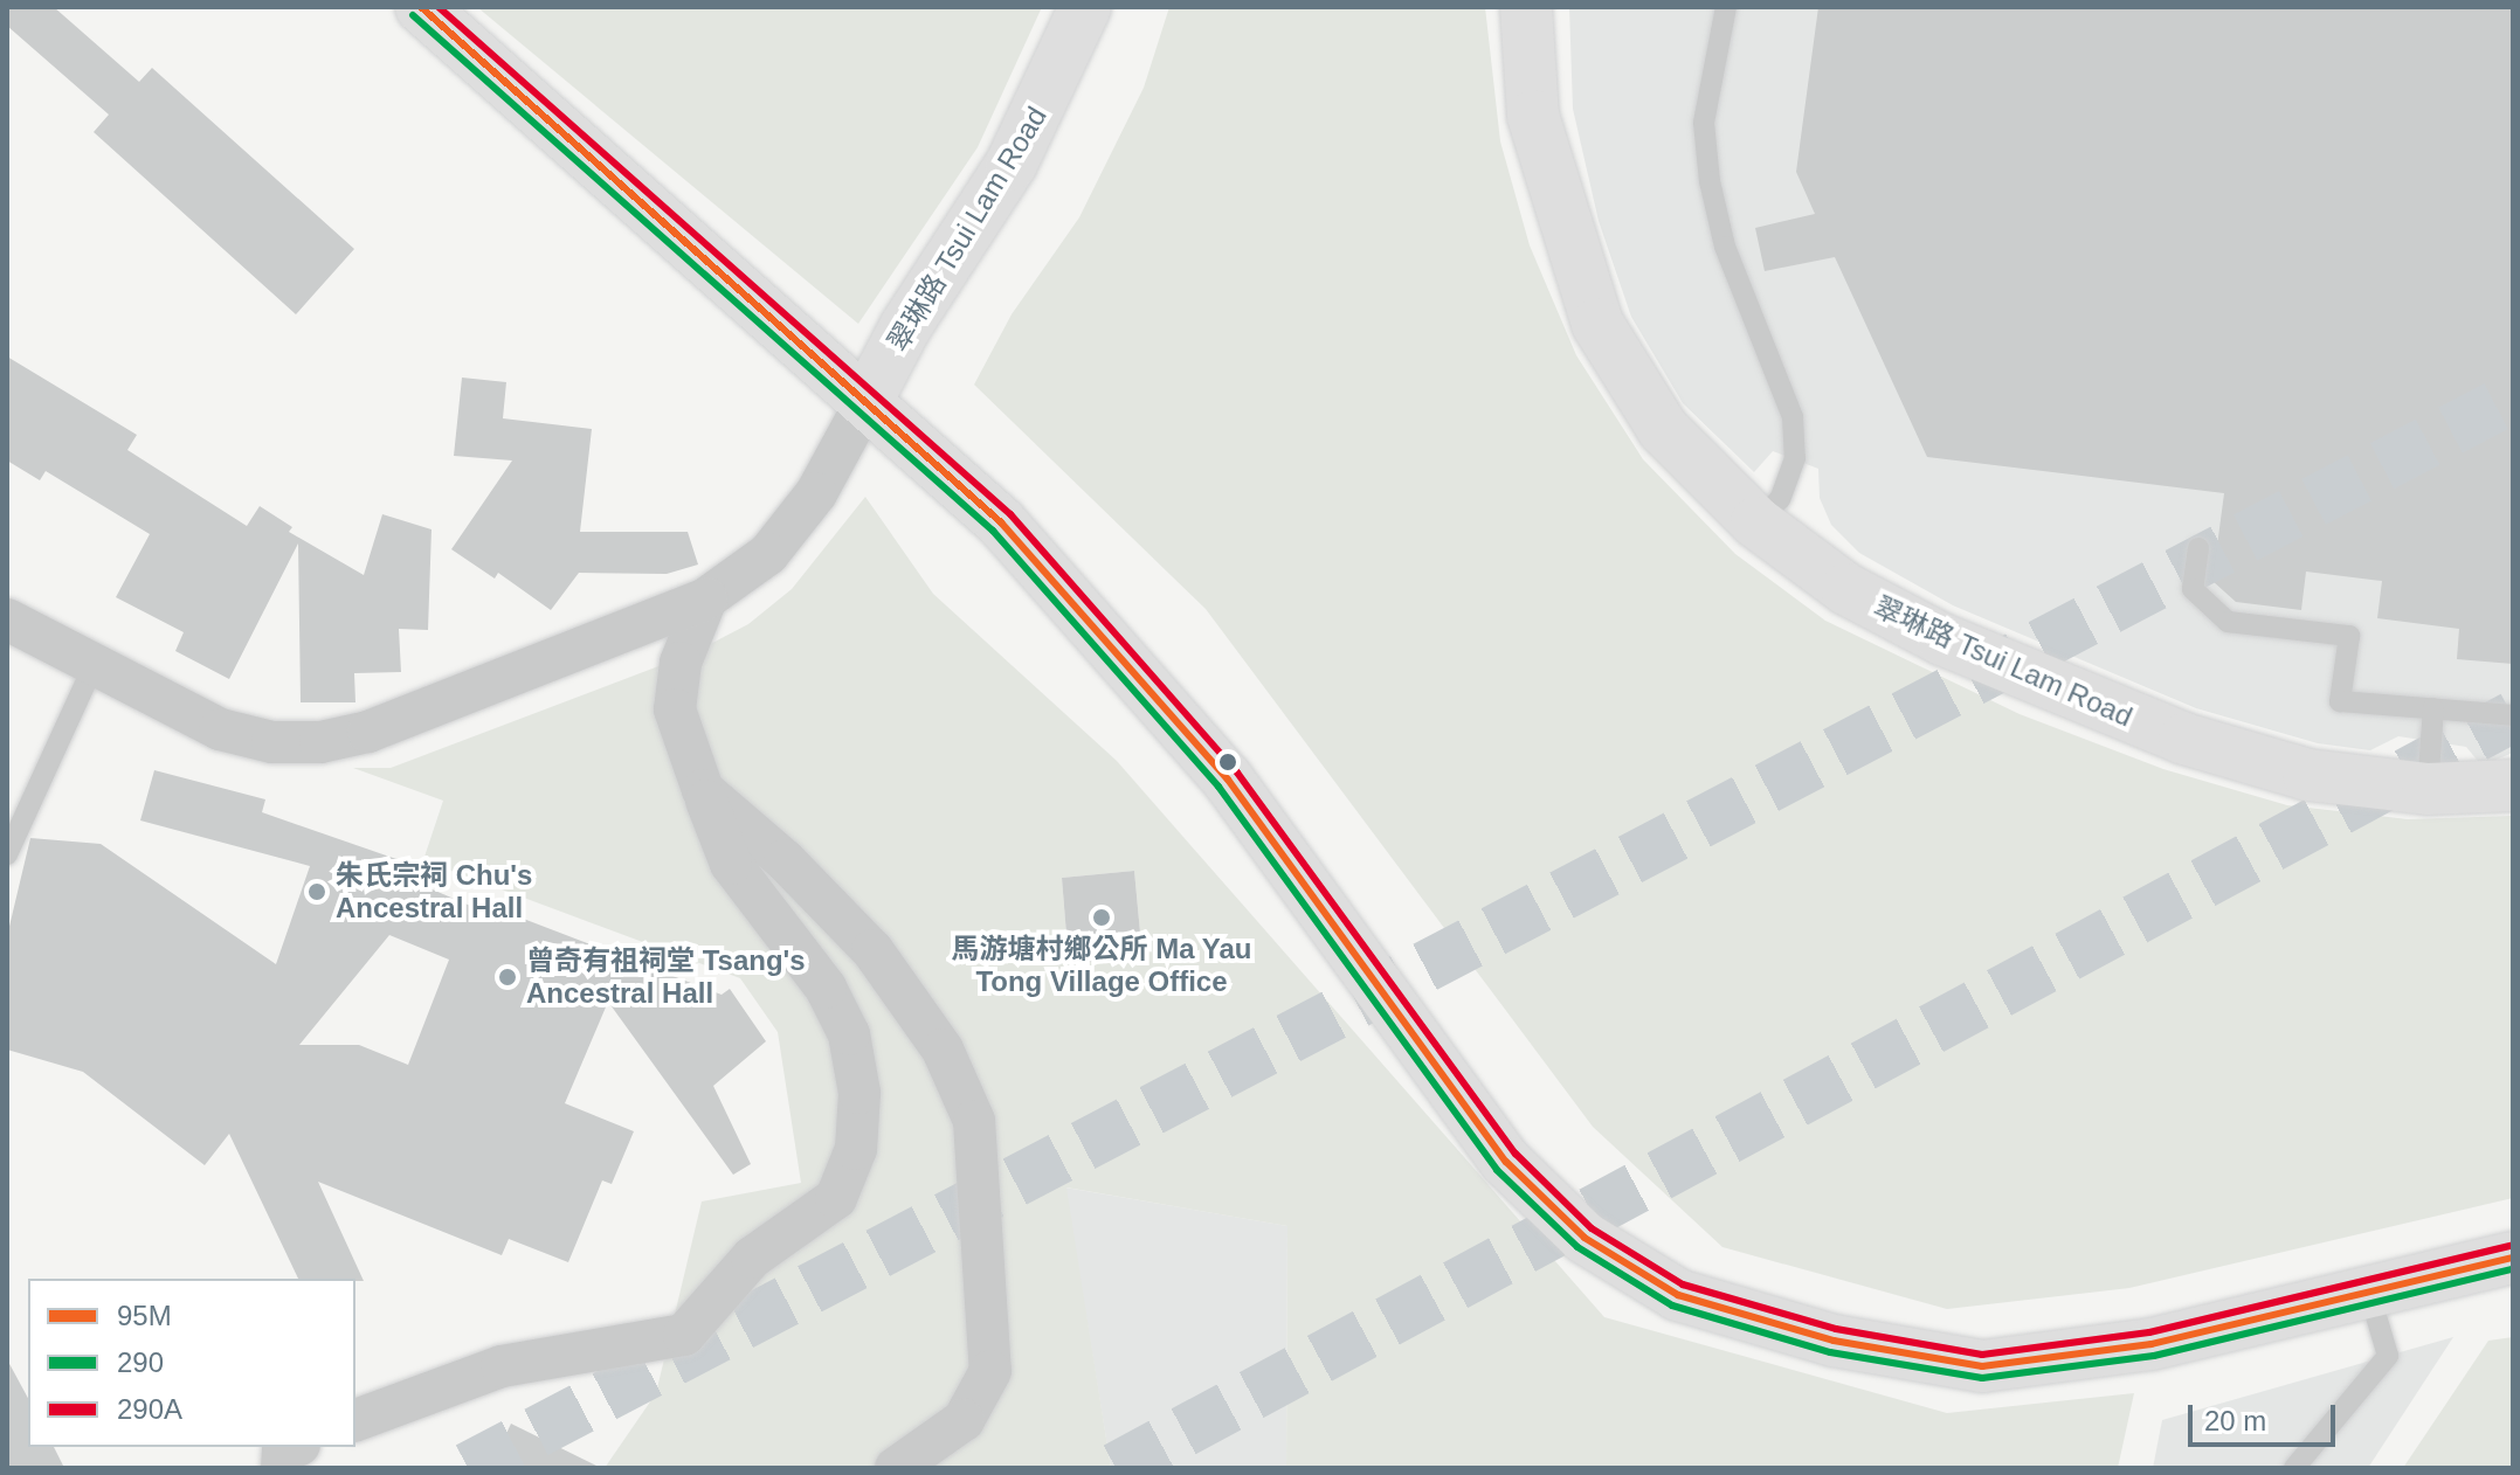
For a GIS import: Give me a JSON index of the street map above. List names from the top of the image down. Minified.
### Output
{"streets":{"main road":["翠琳路 Tsui Lam Road"]},"places":["朱氏宗祠 Chu's Ancestral Hall","馬游塘村鄉公所 Ma Yau Tong Village Office","曾奇有祖祠堂 Tsang's Ancestral Hall"],"lines":["transit line 95M","transit line 290A","transit line 290"],"legend":["95M","290","290A"],"scale_bar":"20 m"}
